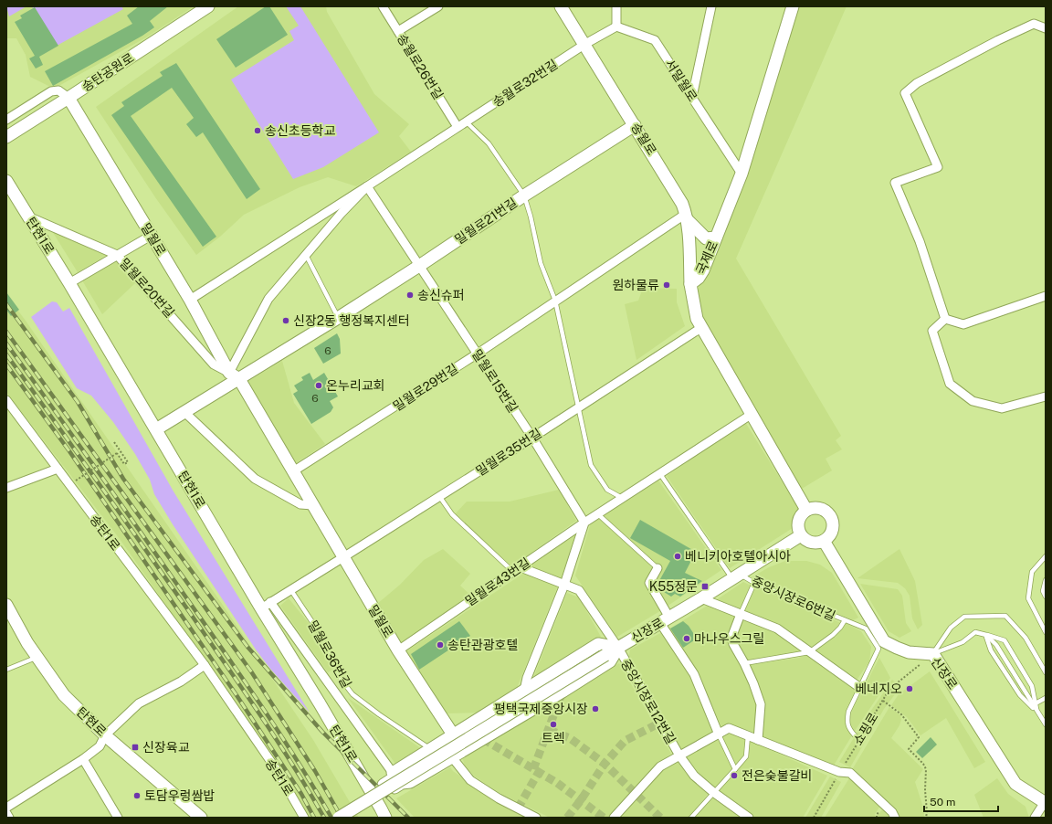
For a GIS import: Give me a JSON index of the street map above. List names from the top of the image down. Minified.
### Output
{"streets":{"street":["송월로26번길","송탄공원로","서밀월로","송월로32번길","송월로","밀월로21번길","탄현1로","밀월로","국제로","밀월로20번길","밀월로15번길","밀월로29번길","밀월로35번길","송탄1로","밀월로43번길","신장로","중앙시장로12번길","탄현로"],"lane":["중앙시장로6번길","밀월로36번길"],"path":["쇼핑로"]},"crossings":[["송월로26번길","송월로32번길"],["송탄공원로","밀월로"],["서밀월로","송월로32번길"],["서밀월로","국제로"],["송월로32번길","송월로"],["송월로32번길","밀월로15번길"],["송월로","밀월로21번길"],["송월로","국제로"],["송월로","밀월로29번길"],["밀월로21번길","밀월로"],["밀월로21번길","밀월로20번길"],["밀월로21번길","밀월로15번길"],["탄현1로","밀월로20번길"],["밀월로","밀월로20번길"],["밀월로","밀월로29번길"],["밀월로","밀월로35번길"],["밀월로","밀월로43번길"],["국제로","밀월로35번길"],["국제로","밀월로43번길"],["국제로","신장로"],["밀월로15번길","밀월로29번길"],["밀월로15번길","밀월로35번길"],["밀월로15번길","밀월로43번길"],["중앙시장로6번길","신장로"],["신장로","중앙시장로12번길"],["신장로","쇼핑로"]],"places":{"other":["송신초등학교","원하물류","송신슈퍼","신장2동 행정복지센터","온누리교회","베니키아호텔아시아","마나우스그릴","송탄관광호텔","베네지오","평택국제중앙시장","트렉","전은숮불갈비","토담우렁쌈밥"],"transit":["K55정문","신장육교"]},"house_numbers":["6","6"],"scale_bar":"50 m"}
